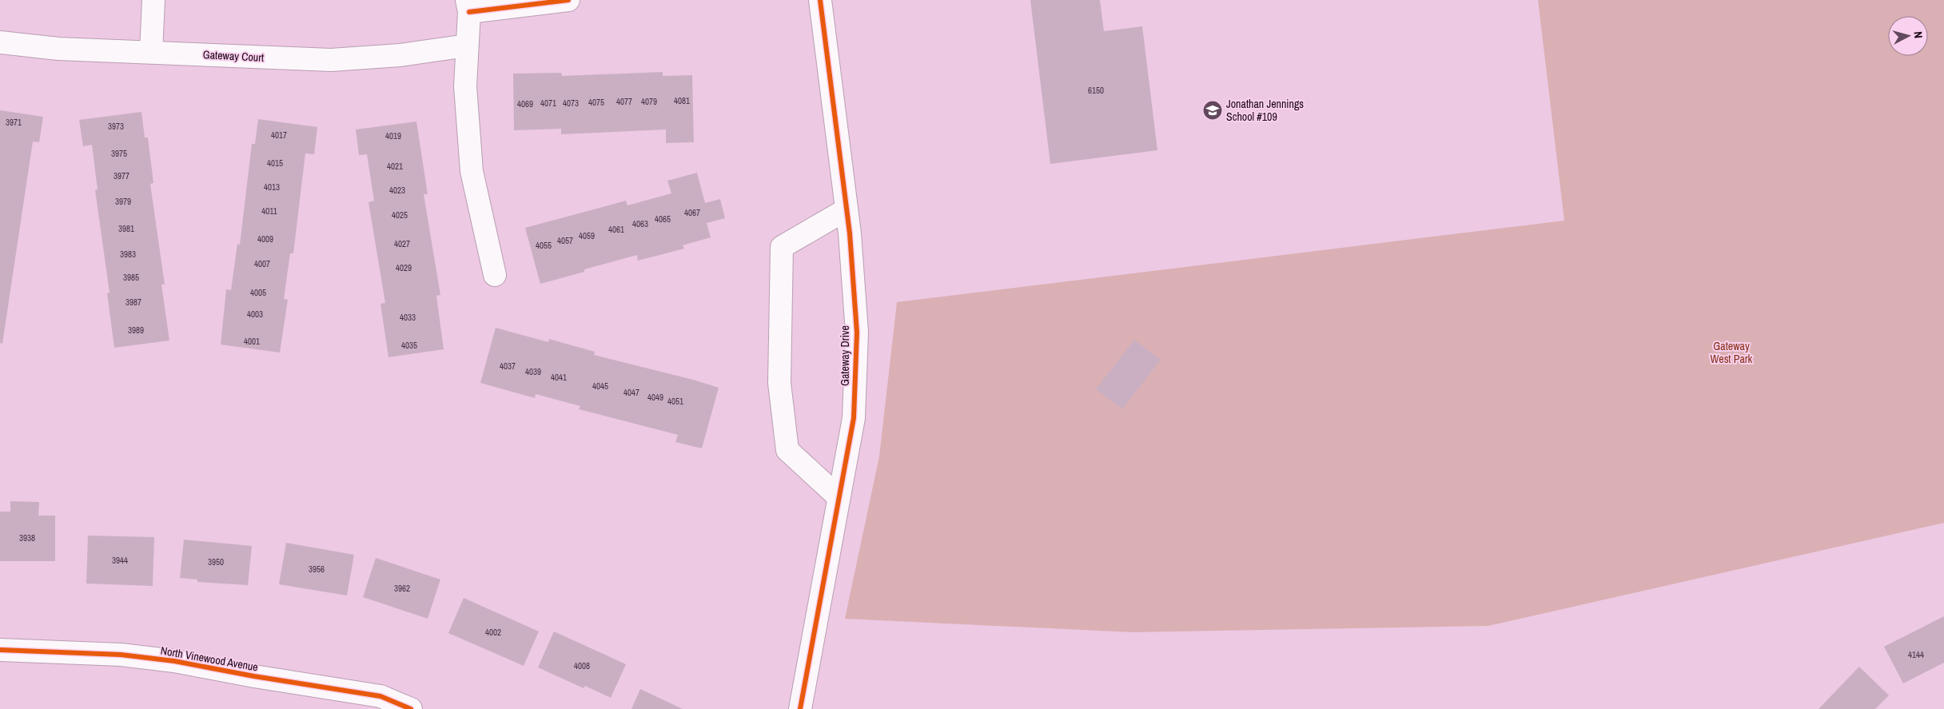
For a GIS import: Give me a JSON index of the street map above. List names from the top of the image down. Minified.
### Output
{"streets":{"street":["Gateway Court","Gateway Drive","North Vinewood Avenue"]},"parks":["Gateway West Park"],"places":{"school or university":["Jonathan Jennings School #109"]},"house_numbers":["6150","4081","4077","4079","4075","4071","4073","4069","3971","3973","4017","4019","3975","4015","4021","3977","4013","4023","3979","4011","4067","4025","4065","4063","3981","4061","4059","4009","4057","4027","4055","3983","4007","4029","3985","4005","3987","4003","4033","3989","4001","4035","4037","4039","4041","4045","4047","4049","4051","3938","3944","3950","3956","3962","4002","4144","4008"],"north":"right"}
